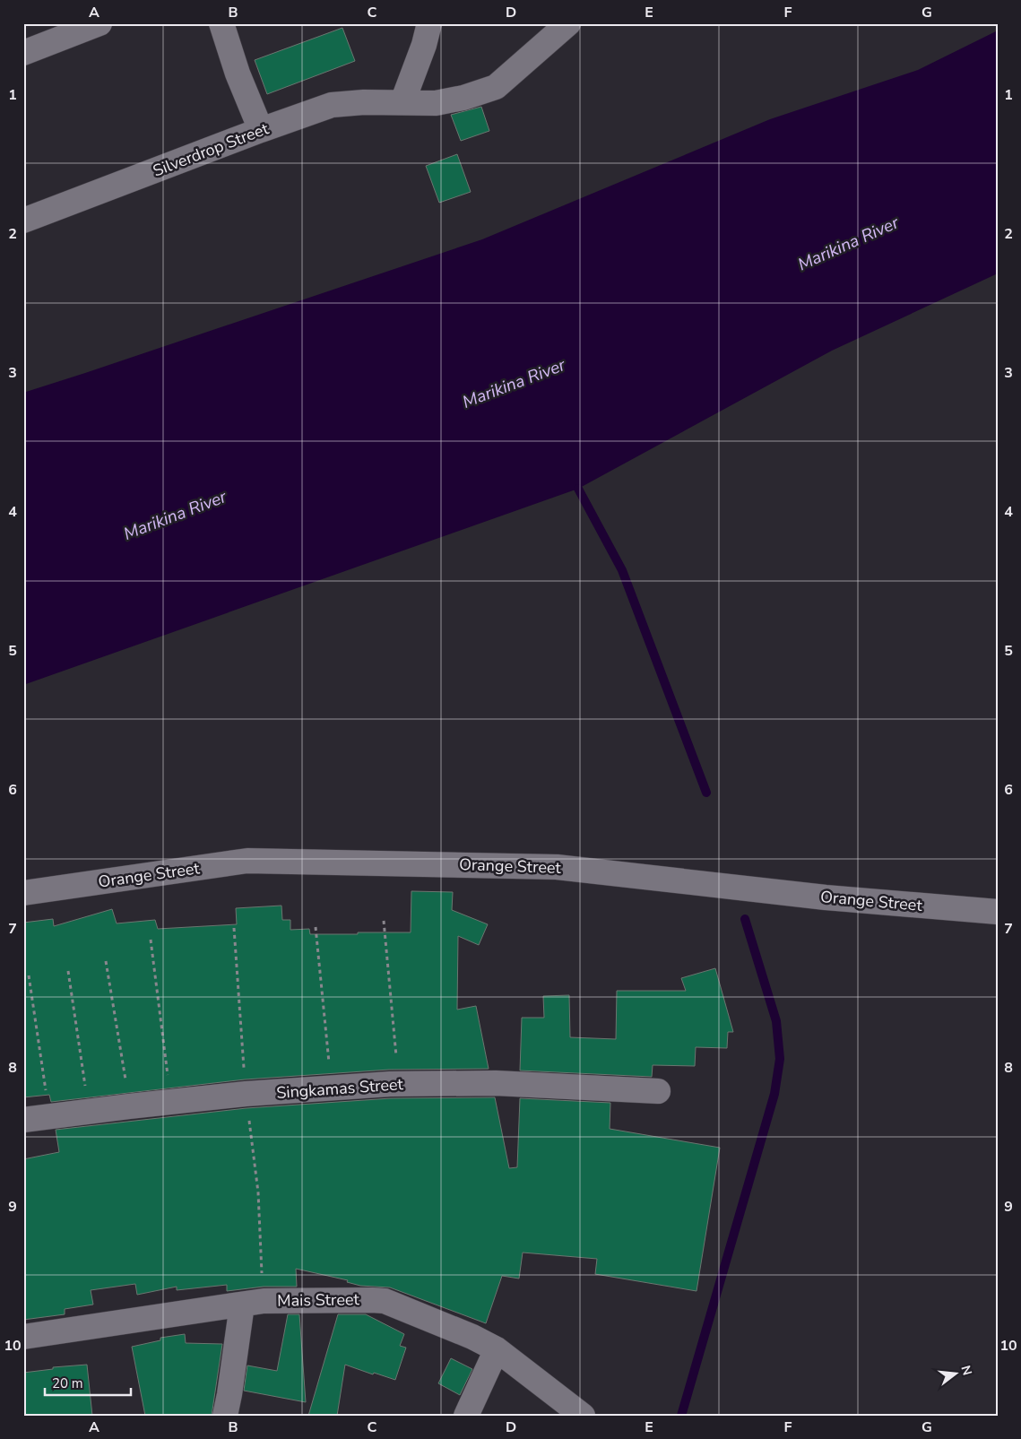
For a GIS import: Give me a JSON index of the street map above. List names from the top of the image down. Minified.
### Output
{"streets":{"street":["Silverdrop Street","Orange Street","Singkamas Street","Mais Street"]},"water":["Marikina River"],"scale_bar":"20 m","north":"right","grid":{"columns":["A","B","C","D","E","F","G"],"rows":["1","2","3","4","5","6","7","8","9","10"]}}
